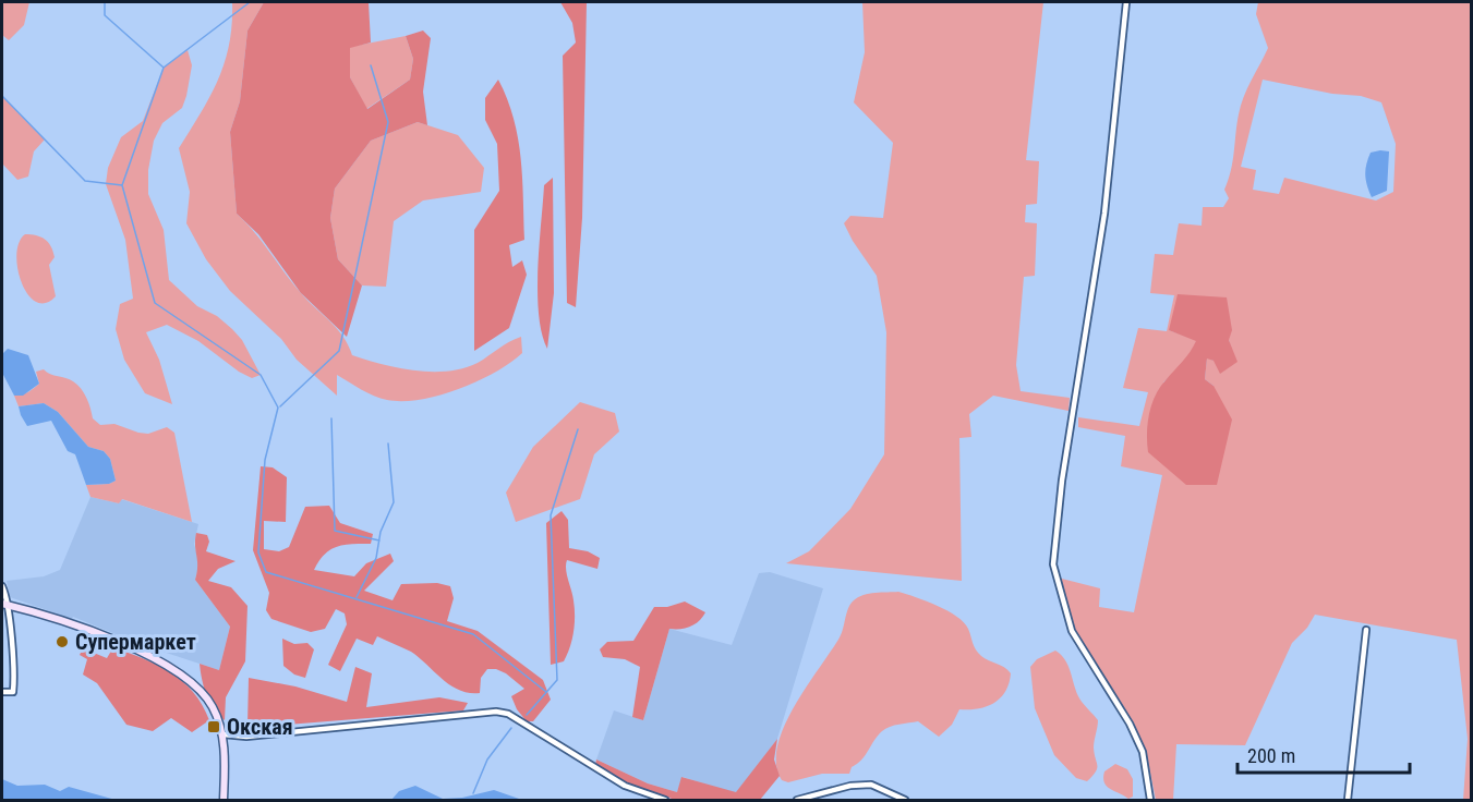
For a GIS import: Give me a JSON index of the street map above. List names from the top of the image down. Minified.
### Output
{"places":{"other":["Супермаркет"],"transit":["Окская"]},"scale_bar":"200 m"}
